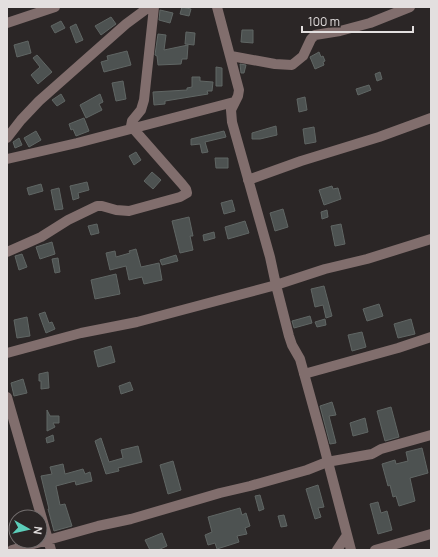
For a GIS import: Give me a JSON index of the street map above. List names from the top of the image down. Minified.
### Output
{"scale_bar":"100 m","north":"right"}
